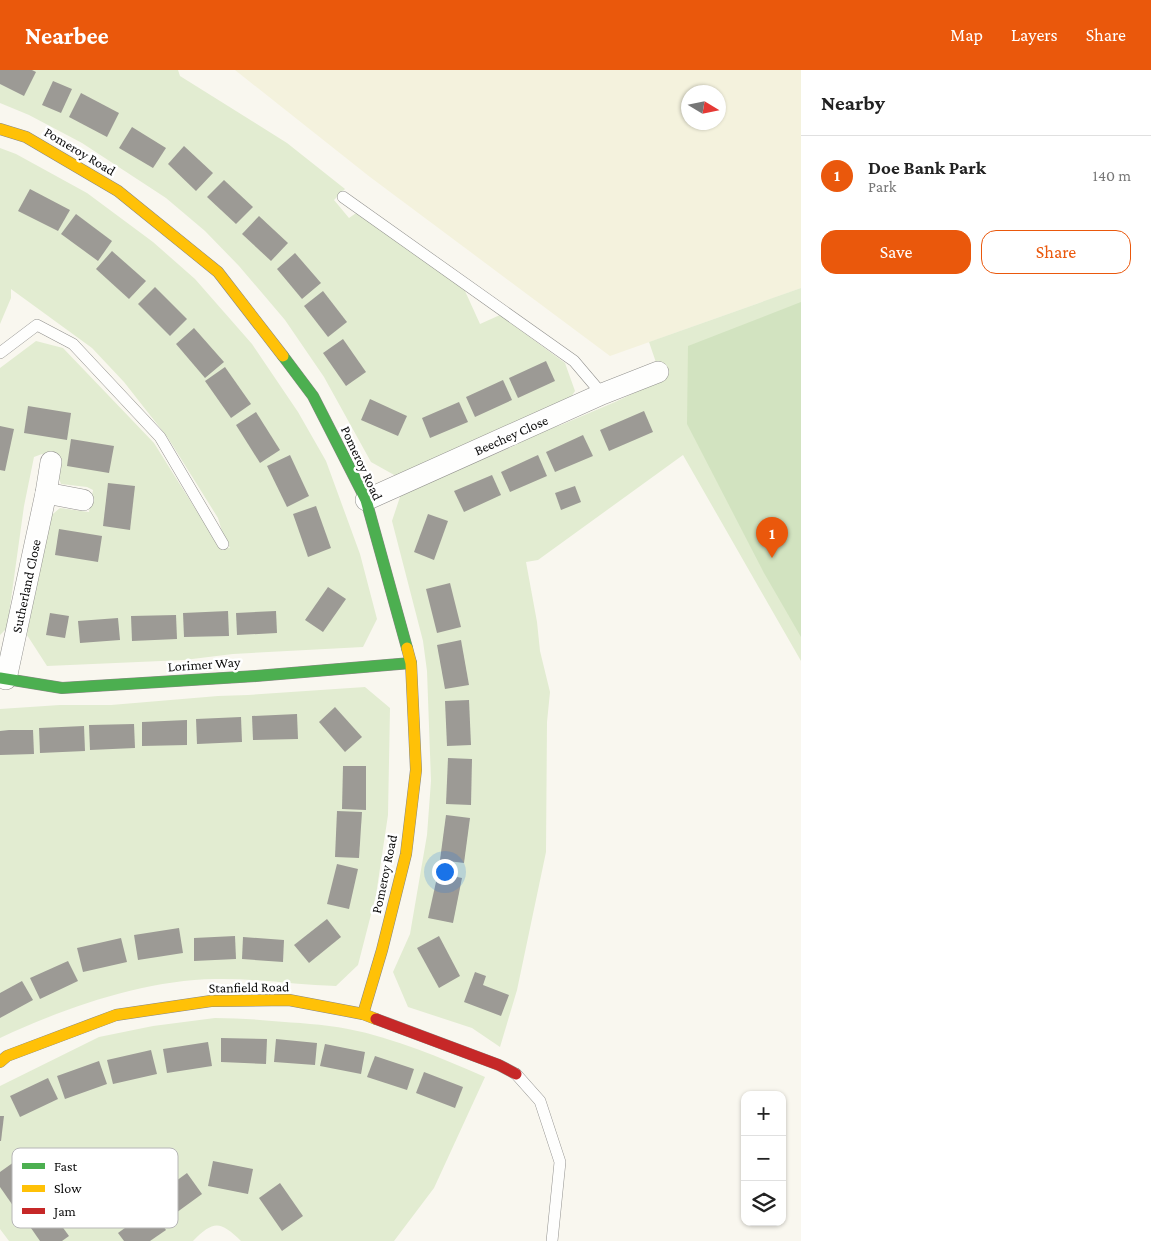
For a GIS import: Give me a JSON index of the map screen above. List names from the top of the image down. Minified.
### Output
{"streets":{"street":["Pomeroy Road","Beechey Close","Sutherland Close","Lorimer Way","Stanfield Road"]},"crossings":[["Pomeroy Road","Beechey Close"],["Pomeroy Road","Lorimer Way"],["Pomeroy Road","Stanfield Road"],["Sutherland Close","Lorimer Way"]],"legend":["Fast","Slow","Jam"],"north":"right","page":{"header":"Nearbee","nav":["Map","Layers","Share"],"heading":"Nearby","list":[{"mark":"1","name":"Doe Bank Park","note":"Park","value":"140 m"}],"buttons":["Save","Share"],"pins":"1","map_buttons":["+","−"]}}
